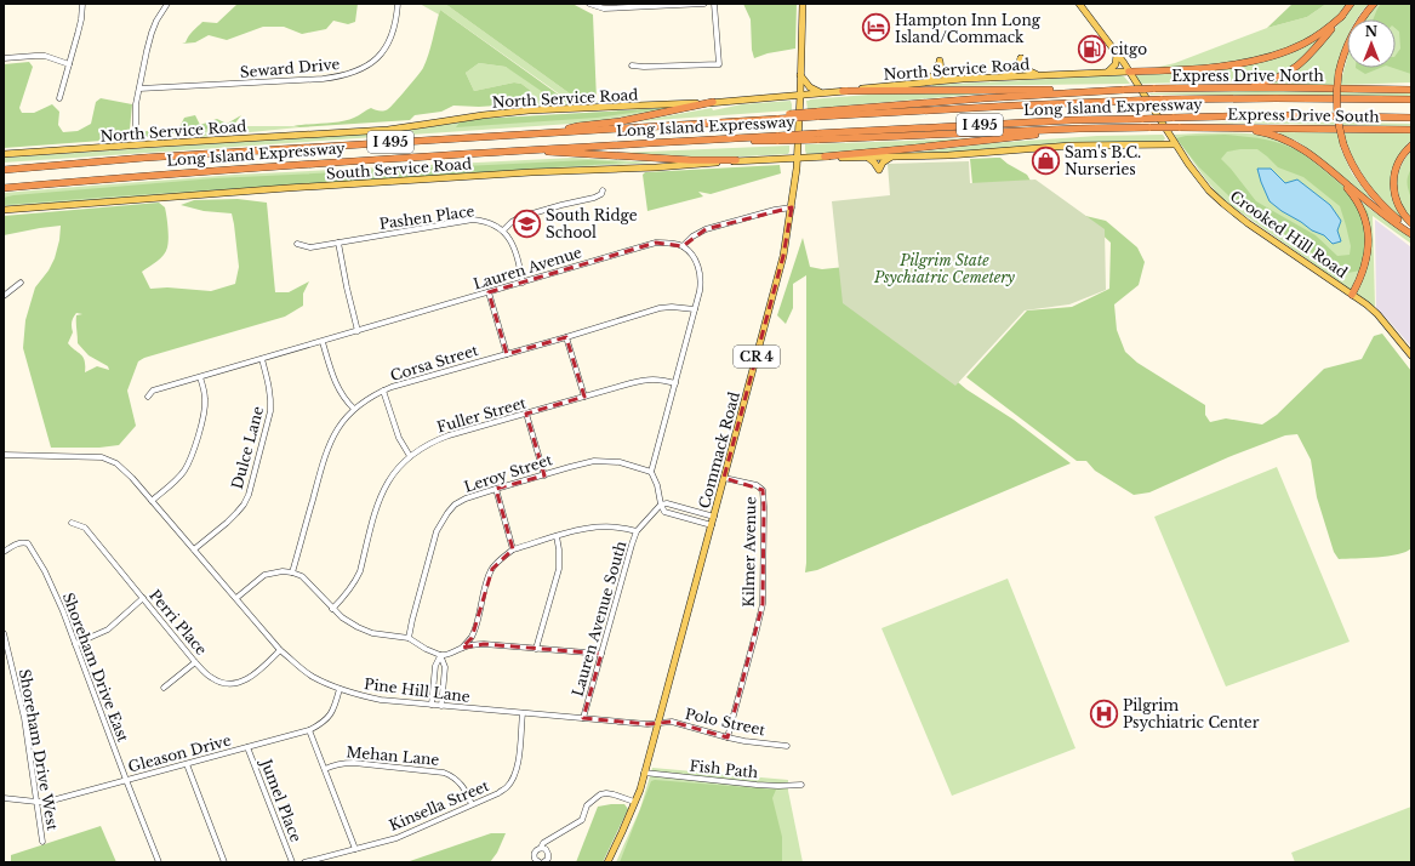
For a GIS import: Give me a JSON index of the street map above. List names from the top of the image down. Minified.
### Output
{"streets":{"highway":["Express Drive North","Long Island Expressway","Express Drive South","I 495"],"main road":["North Service Road","South Service Road","Crooked Hill Road","CR 4","Commack Road"],"street":["Seward Drive","Pashen Place","Lauren Avenue","Corsa Street","Fuller Street","Dulce Lane","Leroy Street","Kilmer Avenue","Lauren Avenue South","Perri Place","Shoreham Drive East","Pine Hill Lane","Polo Street","Shoreham Drive West","Gleason Drive","Mehan Lane","Fish Path","Jumel Place","Kinsella Street"]},"crossings":[["North Service Road","Crooked Hill Road"],["North Service Road","Commack Road"],["South Service Road","Commack Road"],["Lauren Avenue","Dulce Lane"],["Dulce Lane","Pine Hill Lane"],["Commack Road","Kilmer Avenue"],["Commack Road","Pine Hill Lane"],["Commack Road","Polo Street"],["Commack Road","Fish Path"],["Kilmer Avenue","Polo Street"],["Lauren Avenue South","Pine Hill Lane"],["Perri Place","Pine Hill Lane"],["Shoreham Drive East","Gleason Drive"],["Pine Hill Lane","Polo Street"],["Pine Hill Lane","Gleason Drive"],["Pine Hill Lane","Kinsella Street"],["Shoreham Drive West","Gleason Drive"],["Gleason Drive","Jumel Place"],["Mehan Lane","Kinsella Street"]],"parks":["Pilgrim State Psychiatric Cemetery"],"places":{"hotel":["Hampton Inn Long Island/Commack"],"fuel station":["citgo"],"shop":["Sam's B.C. Nurseries"],"school or university":["South Ridge School"],"hospital":["Pilgrim Psychiatric Center"]},"north":"top"}
